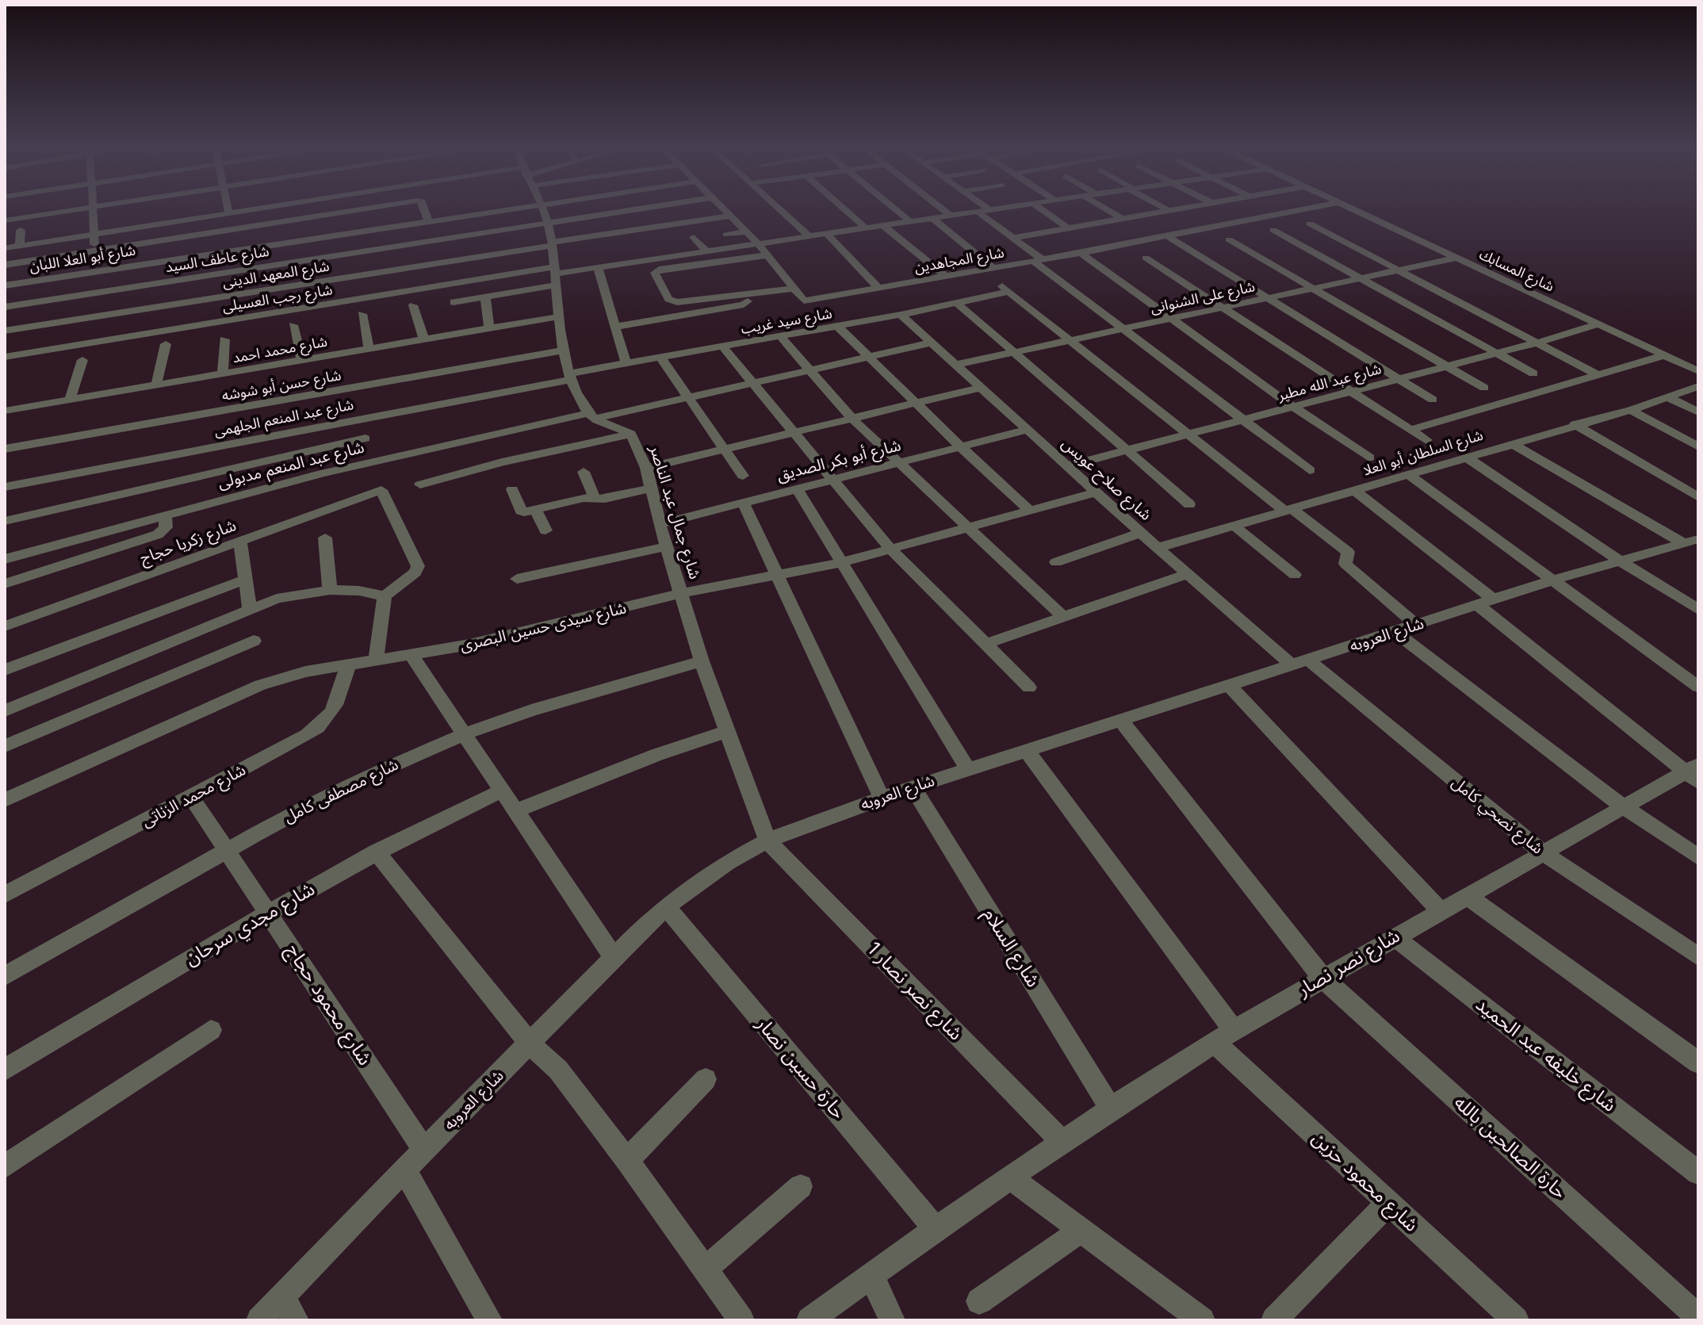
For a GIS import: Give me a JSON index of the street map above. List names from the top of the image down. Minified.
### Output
{"streets":{"street":["شارع أبو العلا اللبان","شارع عاطف السيد","شارع المجاهدين","شارع المسابك","شارع المعهد الدينى","شارع على الشنوانى","شارع رجب العسيلى","شارع سيد غريب","شارع محمد احمد","شارع عبد الله مطير","شارع حسن أبو شوشه","شارع عبد المنعم الجلهمى","شارع السلطان أبو العلا","شارع أبو بكر الصديق","شارع عبد المنعم مدبولى","شارع صلاح عويس","شارع جمال عبد الناصر","شارع زكريا حجاج","شارع سيدى حسين البصرى","شارع العروبه","شارع مصطفى كامل","شارع محمد الزناتى","شارع نصحي كامل","شارع مجدي سرحان","شارع السلام","شارع نصر نصار","شارع نصر نصار 1","شارع محمود حجاج","شارع خليفه عبد الحميد","حارة حسين نصار","حارة الصالحين بالله","شارع محمود حزين"]},"crossings":[["شارع المسابك","شارع على الشنوانى"],["شارع المسابك","شارع عبد الله مطير"],["شارع على الشنوانى","شارع صلاح عويس"],["شارع سيد غريب","شارع عبد المنعم الجلهمى"],["شارع سيد غريب","شارع صلاح عويس"],["شارع عبد الله مطير","شارع صلاح عويس"],["شارع السلطان أبو العلا","شارع صلاح عويس"],["شارع أبو بكر الصديق","شارع صلاح عويس"],["شارع أبو بكر الصديق","شارع جمال عبد الناصر"],["شارع عبد المنعم مدبولى","شارع صلاح عويس"],["شارع عبد المنعم مدبولى","شارع جمال عبد الناصر"],["شارع صلاح عويس","شارع سيدى حسين البصرى"],["شارع صلاح عويس","شارع العروبه"],["شارع صلاح عويس","شارع نصحي كامل"],["شارع جمال عبد الناصر","شارع سيدى حسين البصرى"],["شارع جمال عبد الناصر","شارع العروبه"],["شارع جمال عبد الناصر","شارع مصطفى كامل"],["شارع جمال عبد الناصر","شارع نصر نصار 1"],["شارع سيدى حسين البصرى","شارع محمد الزناتى"],["شارع العروبه","شارع نصحي كامل"],["شارع العروبه","شارع السلام"],["شارع العروبه","شارع نصر نصار 1"],["شارع العروبه","شارع محمود حجاج"],["شارع العروبه","حارة حسين نصار"],["شارع العروبه","حارة الصالحين بالله"],["شارع العروبه","شارع محمود حزين"],["شارع مصطفى كامل","شارع محمود حجاج"],["شارع محمد الزناتى","شارع محمود حجاج"],["شارع نصحي كامل","شارع نصر نصار"],["شارع مجدي سرحان","شارع محمود حجاج"],["شارع السلام","شارع نصر نصار"],["شارع نصر نصار","شارع نصر نصار 1"],["شارع نصر نصار","شارع خليفه عبد الحميد"],["شارع نصر نصار","حارة حسين نصار"],["شارع نصر نصار","حارة الصالحين بالله"],["شارع نصر نصار","شارع محمود حزين"]]}
